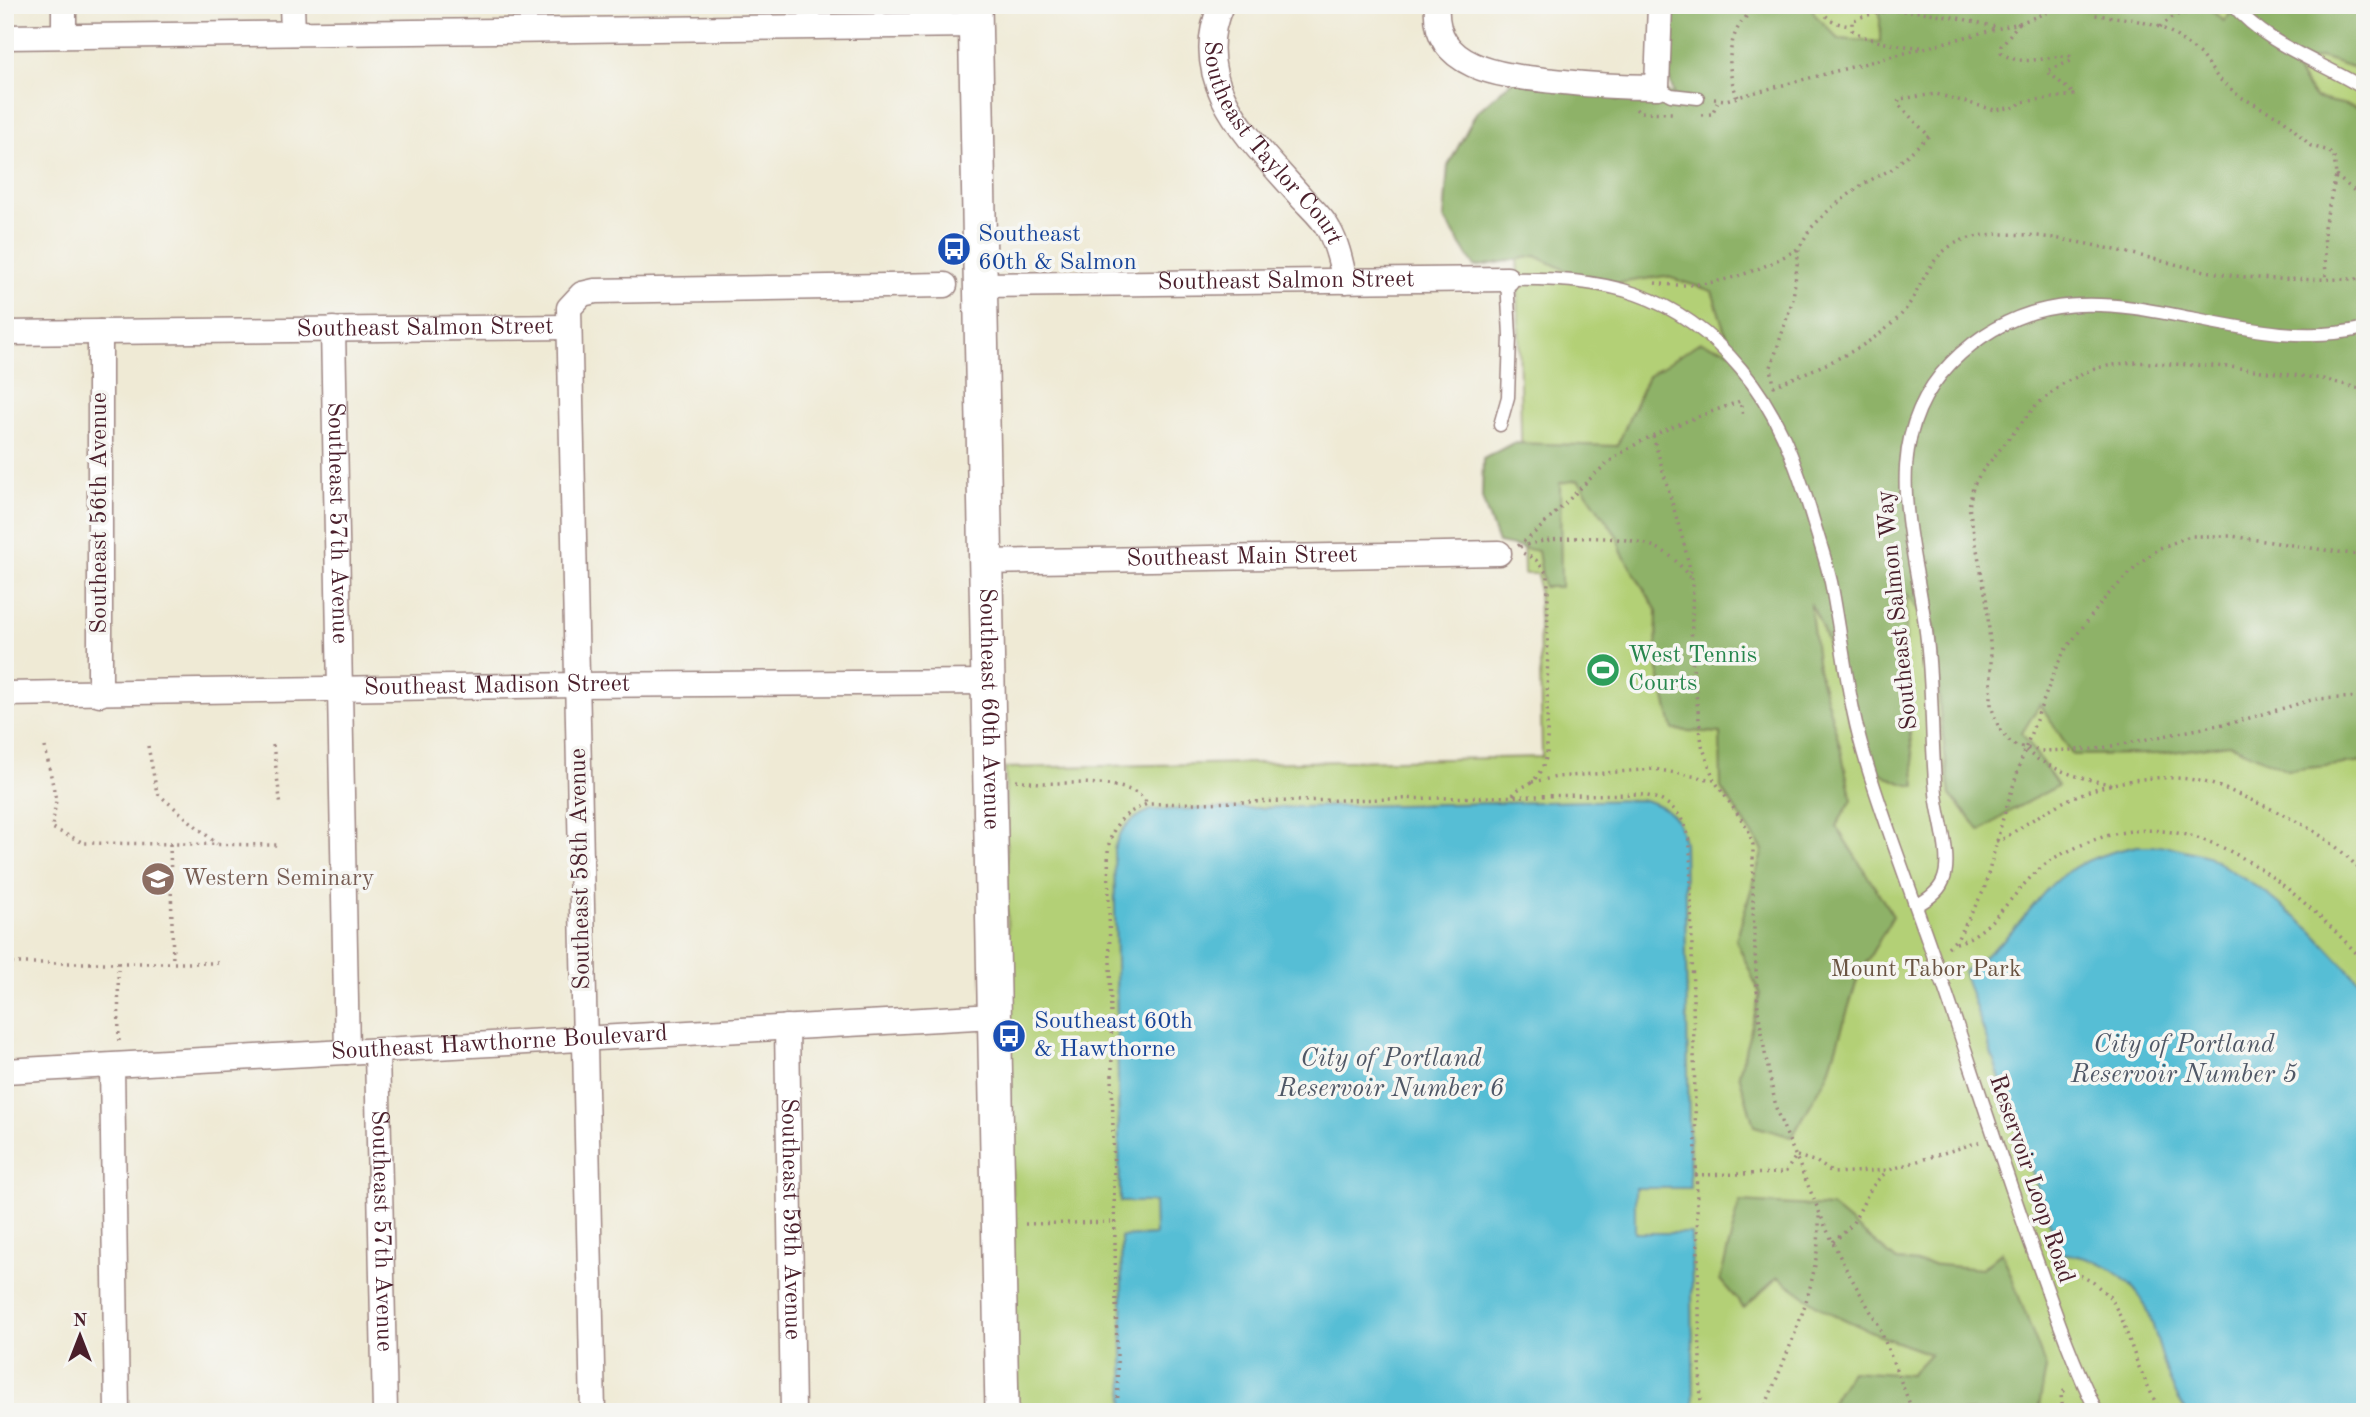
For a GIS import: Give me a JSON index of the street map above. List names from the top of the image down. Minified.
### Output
{"streets":{"main road":["Southeast 60th Avenue"],"street":["Southeast Taylor Court","Southeast Salmon Street","Southeast 56th Avenue","Southeast 57th Avenue","Southeast Main Street","Southeast Madison Street","Southeast 58th Avenue","Southeast Hawthorne Boulevard","Southeast 59th Avenue"],"lane":["Southeast Salmon Way","Reservoir Loop Road"]},"crossings":[["Southeast Taylor Court","Southeast Salmon Street"],["Southeast Salmon Street","Southeast 56th Avenue"],["Southeast Salmon Street","Southeast 57th Avenue"],["Southeast Salmon Street","Southeast 60th Avenue"],["Southeast Salmon Street","Southeast 58th Avenue"],["Southeast Salmon Street","Reservoir Loop Road"],["Southeast 56th Avenue","Southeast Madison Street"],["Southeast 57th Avenue","Southeast Madison Street"],["Southeast 57th Avenue","Southeast Hawthorne Boulevard"],["Southeast Main Street","Southeast 60th Avenue"],["Southeast Salmon Way","Reservoir Loop Road"],["Southeast Madison Street","Southeast 60th Avenue"],["Southeast Madison Street","Southeast 58th Avenue"],["Southeast 60th Avenue","Southeast Hawthorne Boulevard"],["Southeast 58th Avenue","Southeast Hawthorne Boulevard"],["Southeast Hawthorne Boulevard","Southeast 59th Avenue"]],"water":["City of Portland Reservoir Number 5","City of Portland Reservoir Number 6"],"parks":["Mount Tabor Park"],"places":{"bus stop":["Southeast 60th & Salmon","Southeast 60th & Hawthorne"],"sports":["West Tennis Courts"],"school or university":["Western Seminary"]},"north":"top"}
